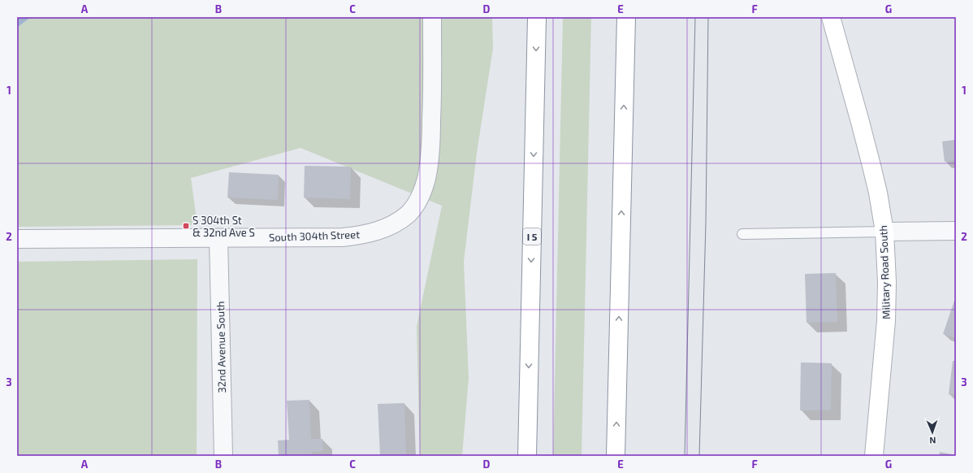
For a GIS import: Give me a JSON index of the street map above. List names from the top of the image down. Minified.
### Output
{"streets":{"main road":["I 5","Military Road South"],"street":["South 304th Street","32nd Avenue South"]},"crossings":[["South 304th Street","32nd Avenue South"]],"places":{"transit":["S 304th St & 32nd Ave S"]},"north":"bottom","grid":{"columns":["A","B","C","D","E","F","G"],"rows":["1","2","3"]}}
